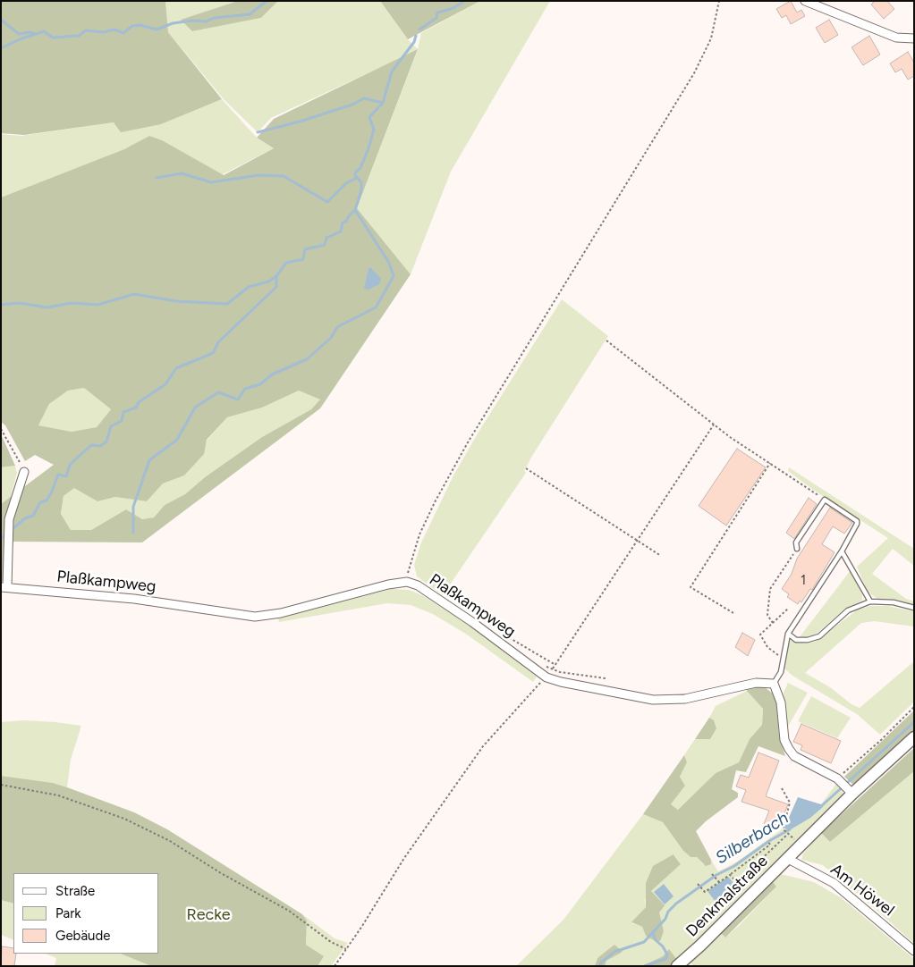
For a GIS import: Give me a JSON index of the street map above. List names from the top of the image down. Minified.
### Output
{"streets":{"main road":["Denkmalstraße"],"street":["Plaßkampweg","Am Höwel"]},"crossings":[["Am Höwel","Denkmalstraße"]],"water":["Silberbach"],"parks":["Recke"],"house_numbers":["1"],"legend":["Straße","Park","Gebäude"]}
